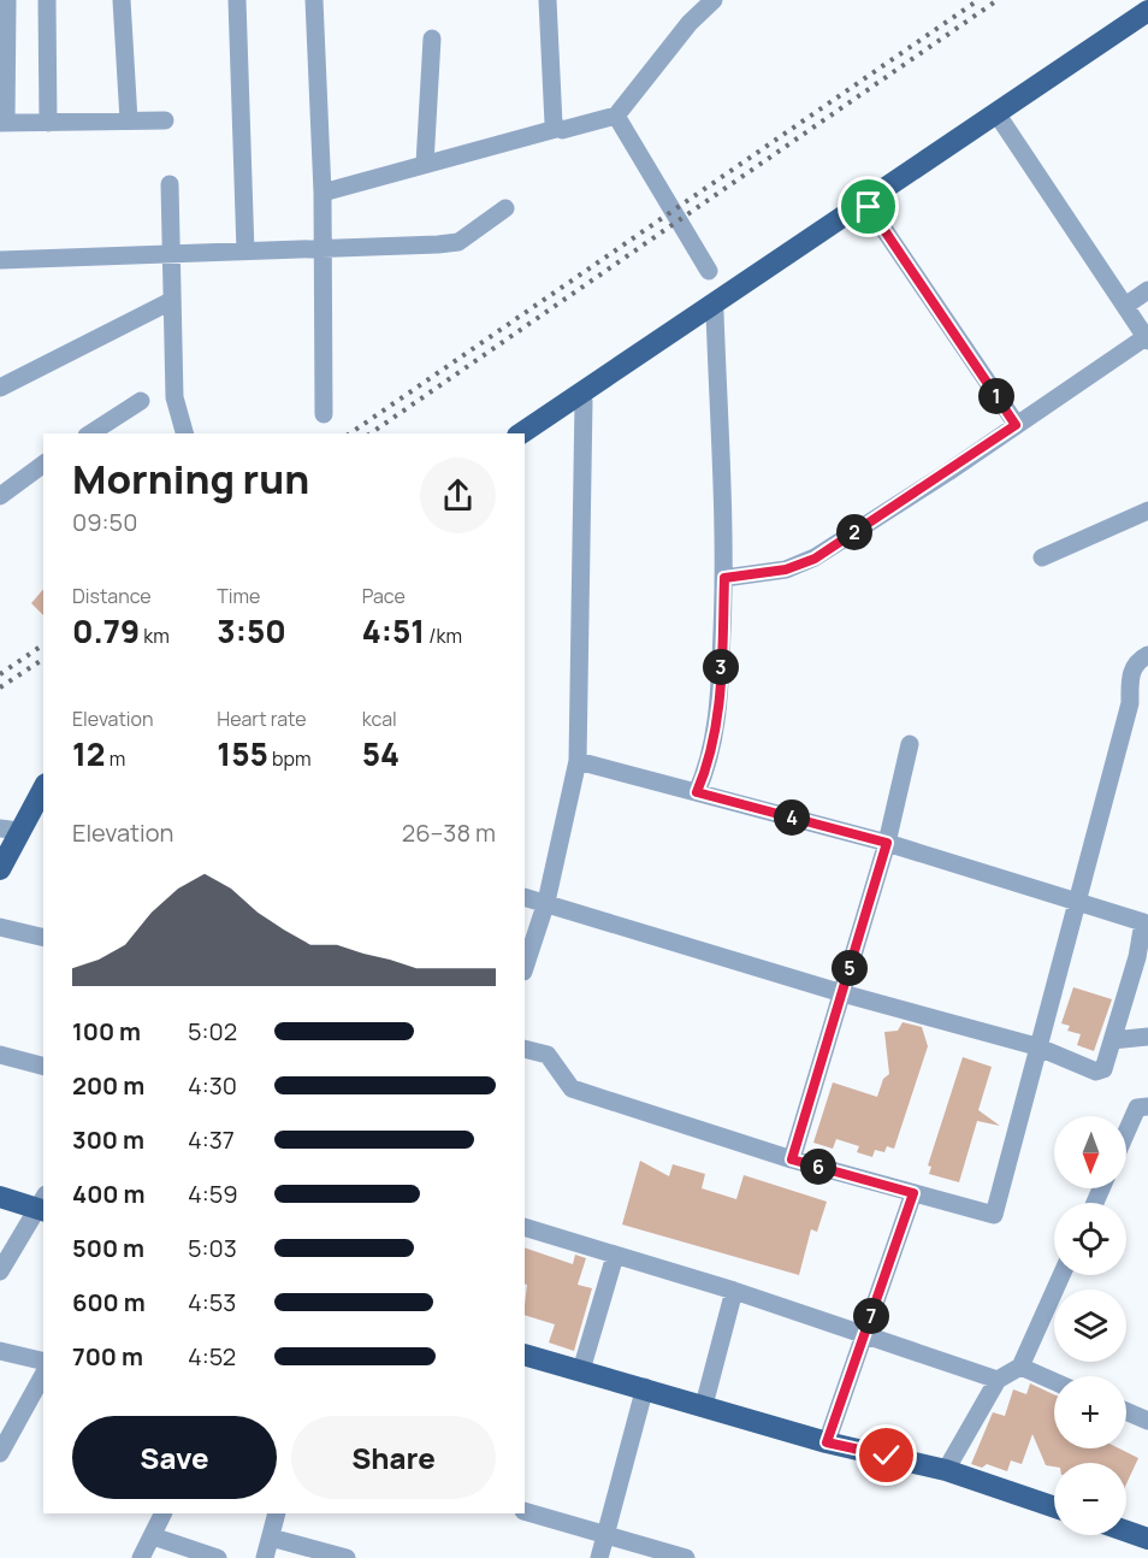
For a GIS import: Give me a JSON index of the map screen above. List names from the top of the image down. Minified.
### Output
{"north":"bottom","page":{"pins":["1","2","3","4","5","6","7"],"heading":["Morning run","09:50"],"stats":[["Distance","0.79 km"],["Time","3:50"],["Pace","4:51 /km"],["Elevation","12 m"],["Heart rate","155 bpm"],["kcal","54"]],"chart":["Elevation","26–38 m"],"list":[{"name":"100 m","note":"5:02"},{"name":"200 m","note":"4:30"},{"name":"300 m","note":"4:37"},{"name":"400 m","note":"4:59"},{"name":"500 m","note":"5:03"},{"name":"600 m","note":"4:53"},{"name":"700 m","note":"4:52"}],"map_buttons":["+","−"],"buttons":["Save","Share"]}}
